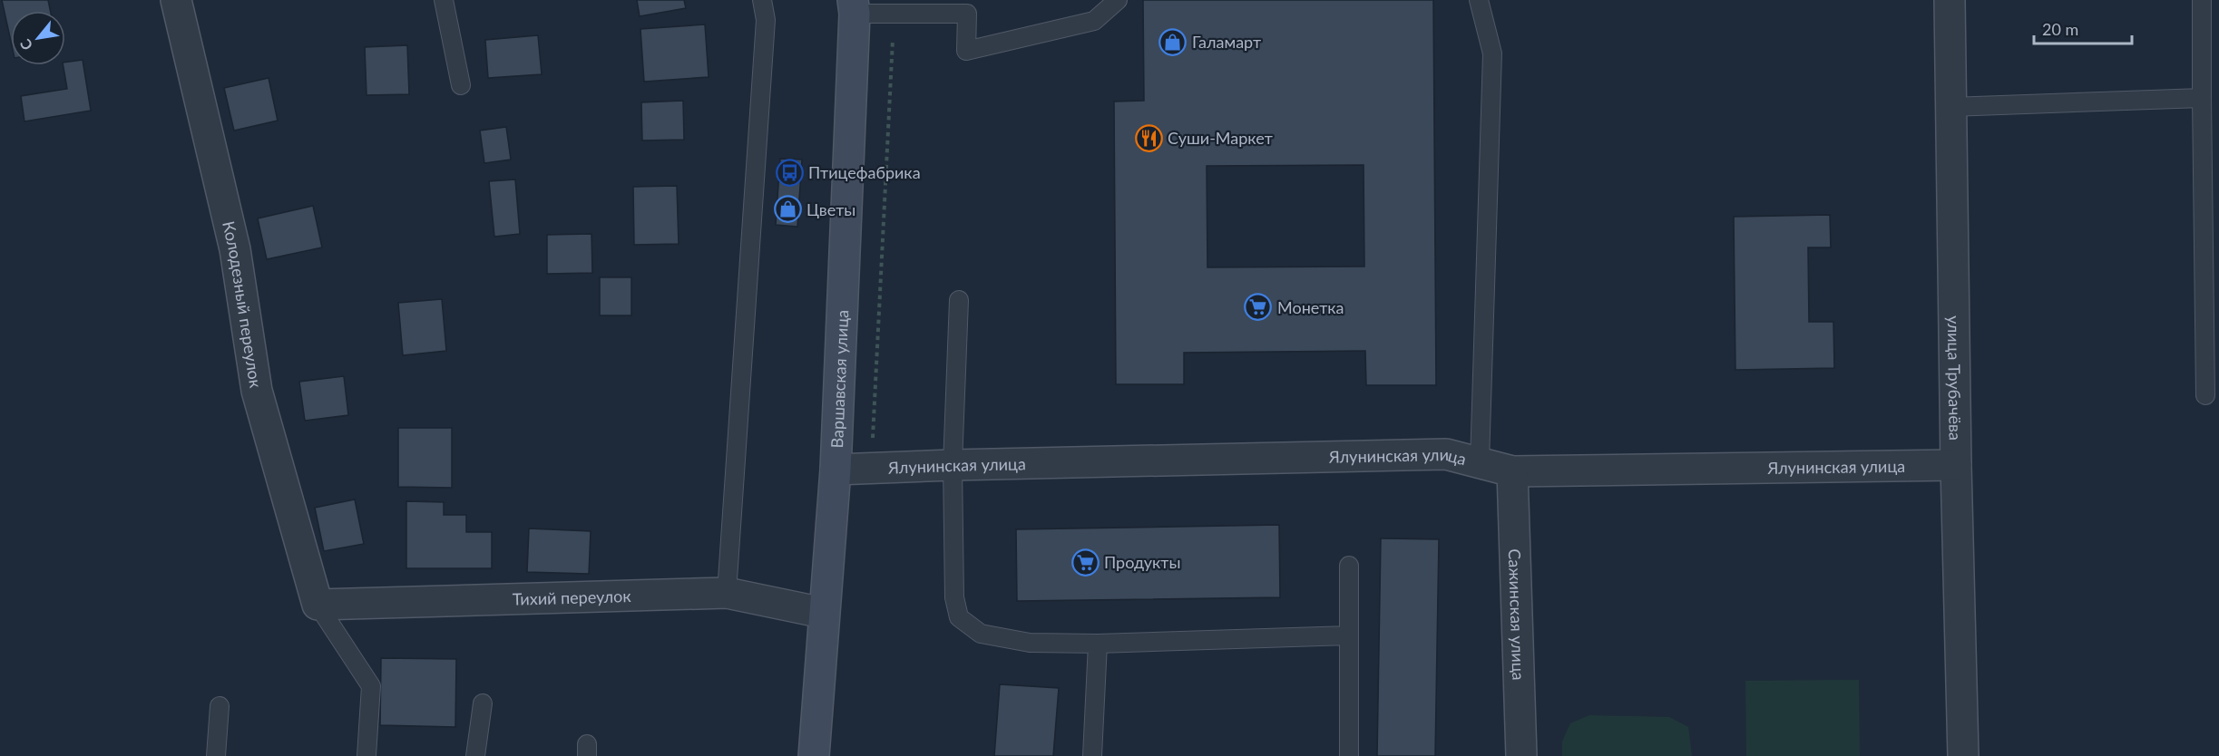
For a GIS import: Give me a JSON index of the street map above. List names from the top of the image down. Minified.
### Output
{"streets":{"main road":["Варшавская улица"],"street":["Колодезный переулок","улица Трубачёва","Ялунинская улица","Тихий переулок","Сажинская улица"]},"crossings":[["Колодезный переулок","Тихий переулок"],["Варшавская улица","Ялунинская улица"],["Варшавская улица","Тихий переулок"],["улица Трубачёва","Ялунинская улица"],["Ялунинская улица","Сажинская улица"]],"places":{"shop":["Галамарт","Цветы"],"restaurant":["Суши-Маркет"],"bus stop":["Птицефабрика"],"supermarket":["Монетка","Продукты"]},"scale_bar":"20 m","north":"bottom left"}
